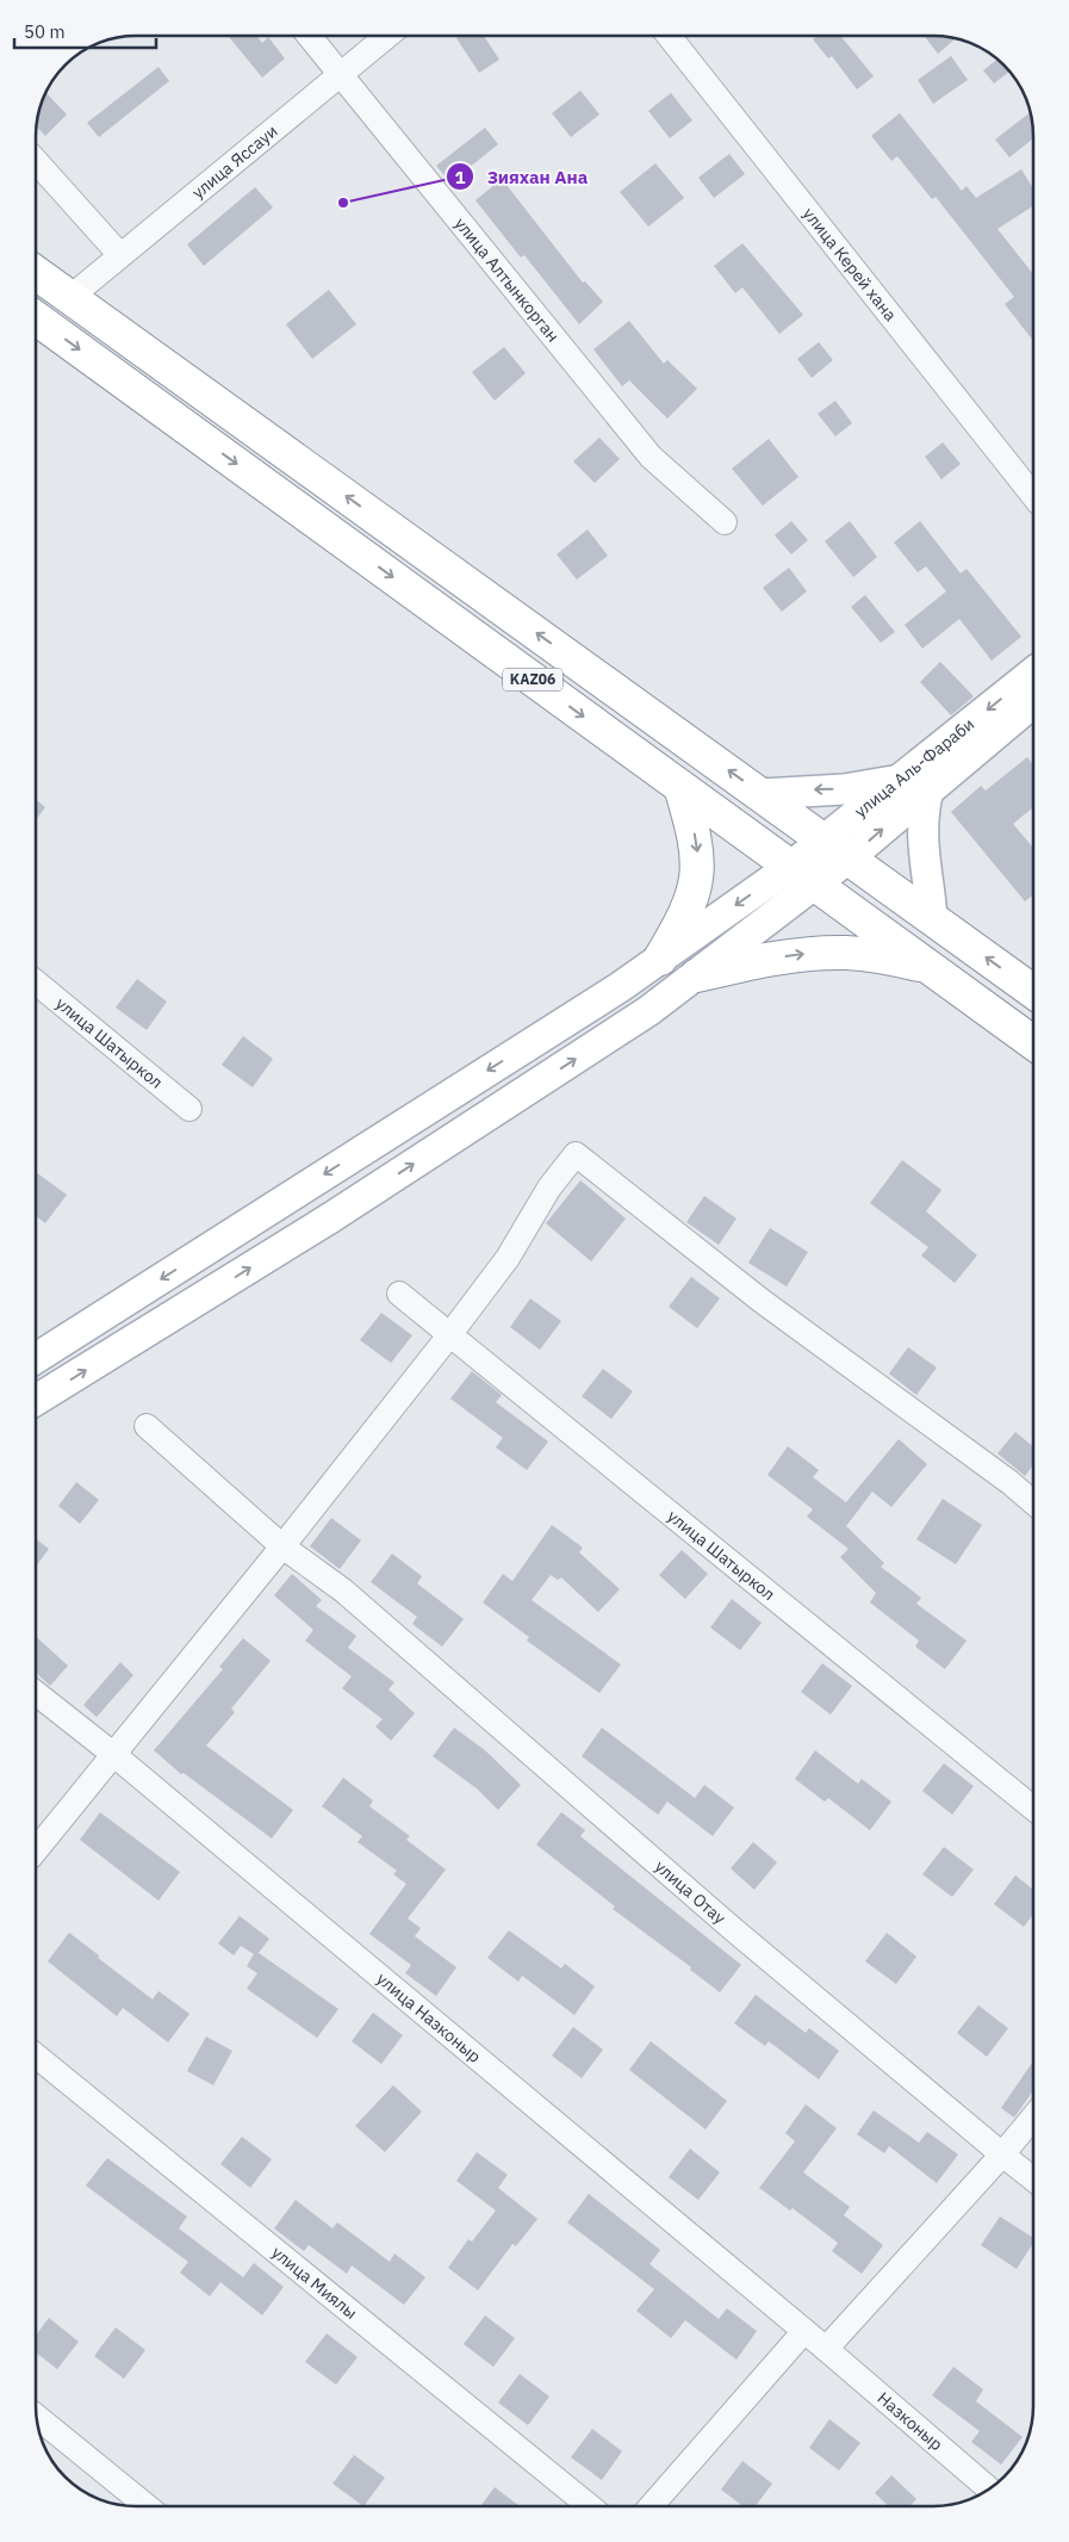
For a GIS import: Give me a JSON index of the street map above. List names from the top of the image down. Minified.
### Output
{"streets":{"highway":["KАZ06"],"main road":["улица Аль-Фараби"],"street":["улица Яссауи","улица Керей хана","улица Алтынкорган","улица Шатыркол","улица Отау","улица Назконыр","улица Миялы","Назконыр"]},"crossings":[["улица Яссауи","улица Алтынкорган"],["улица Яссауи","KАZ06"],["KАZ06","улица Аль-Фараби"],["улица Назконыр","Назконыр"]],"places":["Зияхан Ана"],"scale_bar":"50 m"}
